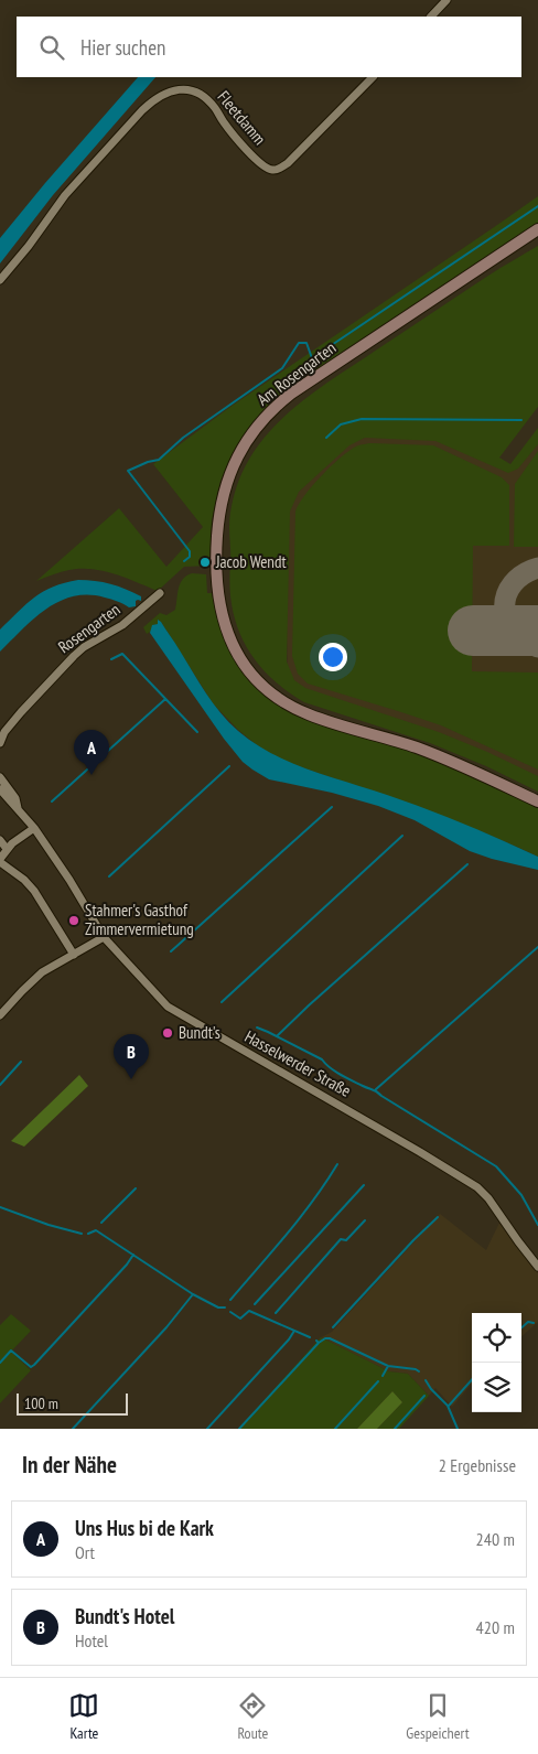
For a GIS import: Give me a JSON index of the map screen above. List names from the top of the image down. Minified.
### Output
{"streets":{"main road":["Am Rosengarten"],"street":["Fleetdamm","Rosengarten","Hasselwerder Straße"]},"places":["Jacob Wendt","Stahmer's Gasthof Zimmervermietung","Bundt's"],"scale_bar":"100 m","page":{"search":"Hier suchen","pins":["A","B"],"scale":"100 m","heading":["In der Nähe","2 Ergebnisse"],"list":[{"mark":"A","name":"Uns Hus bi de Kark","note":"Ort","value":"240 m"},{"mark":"B","name":"Bundt's Hotel","note":"Hotel","value":"420 m"}],"nav":["Karte","Route","Gespeichert"]}}
